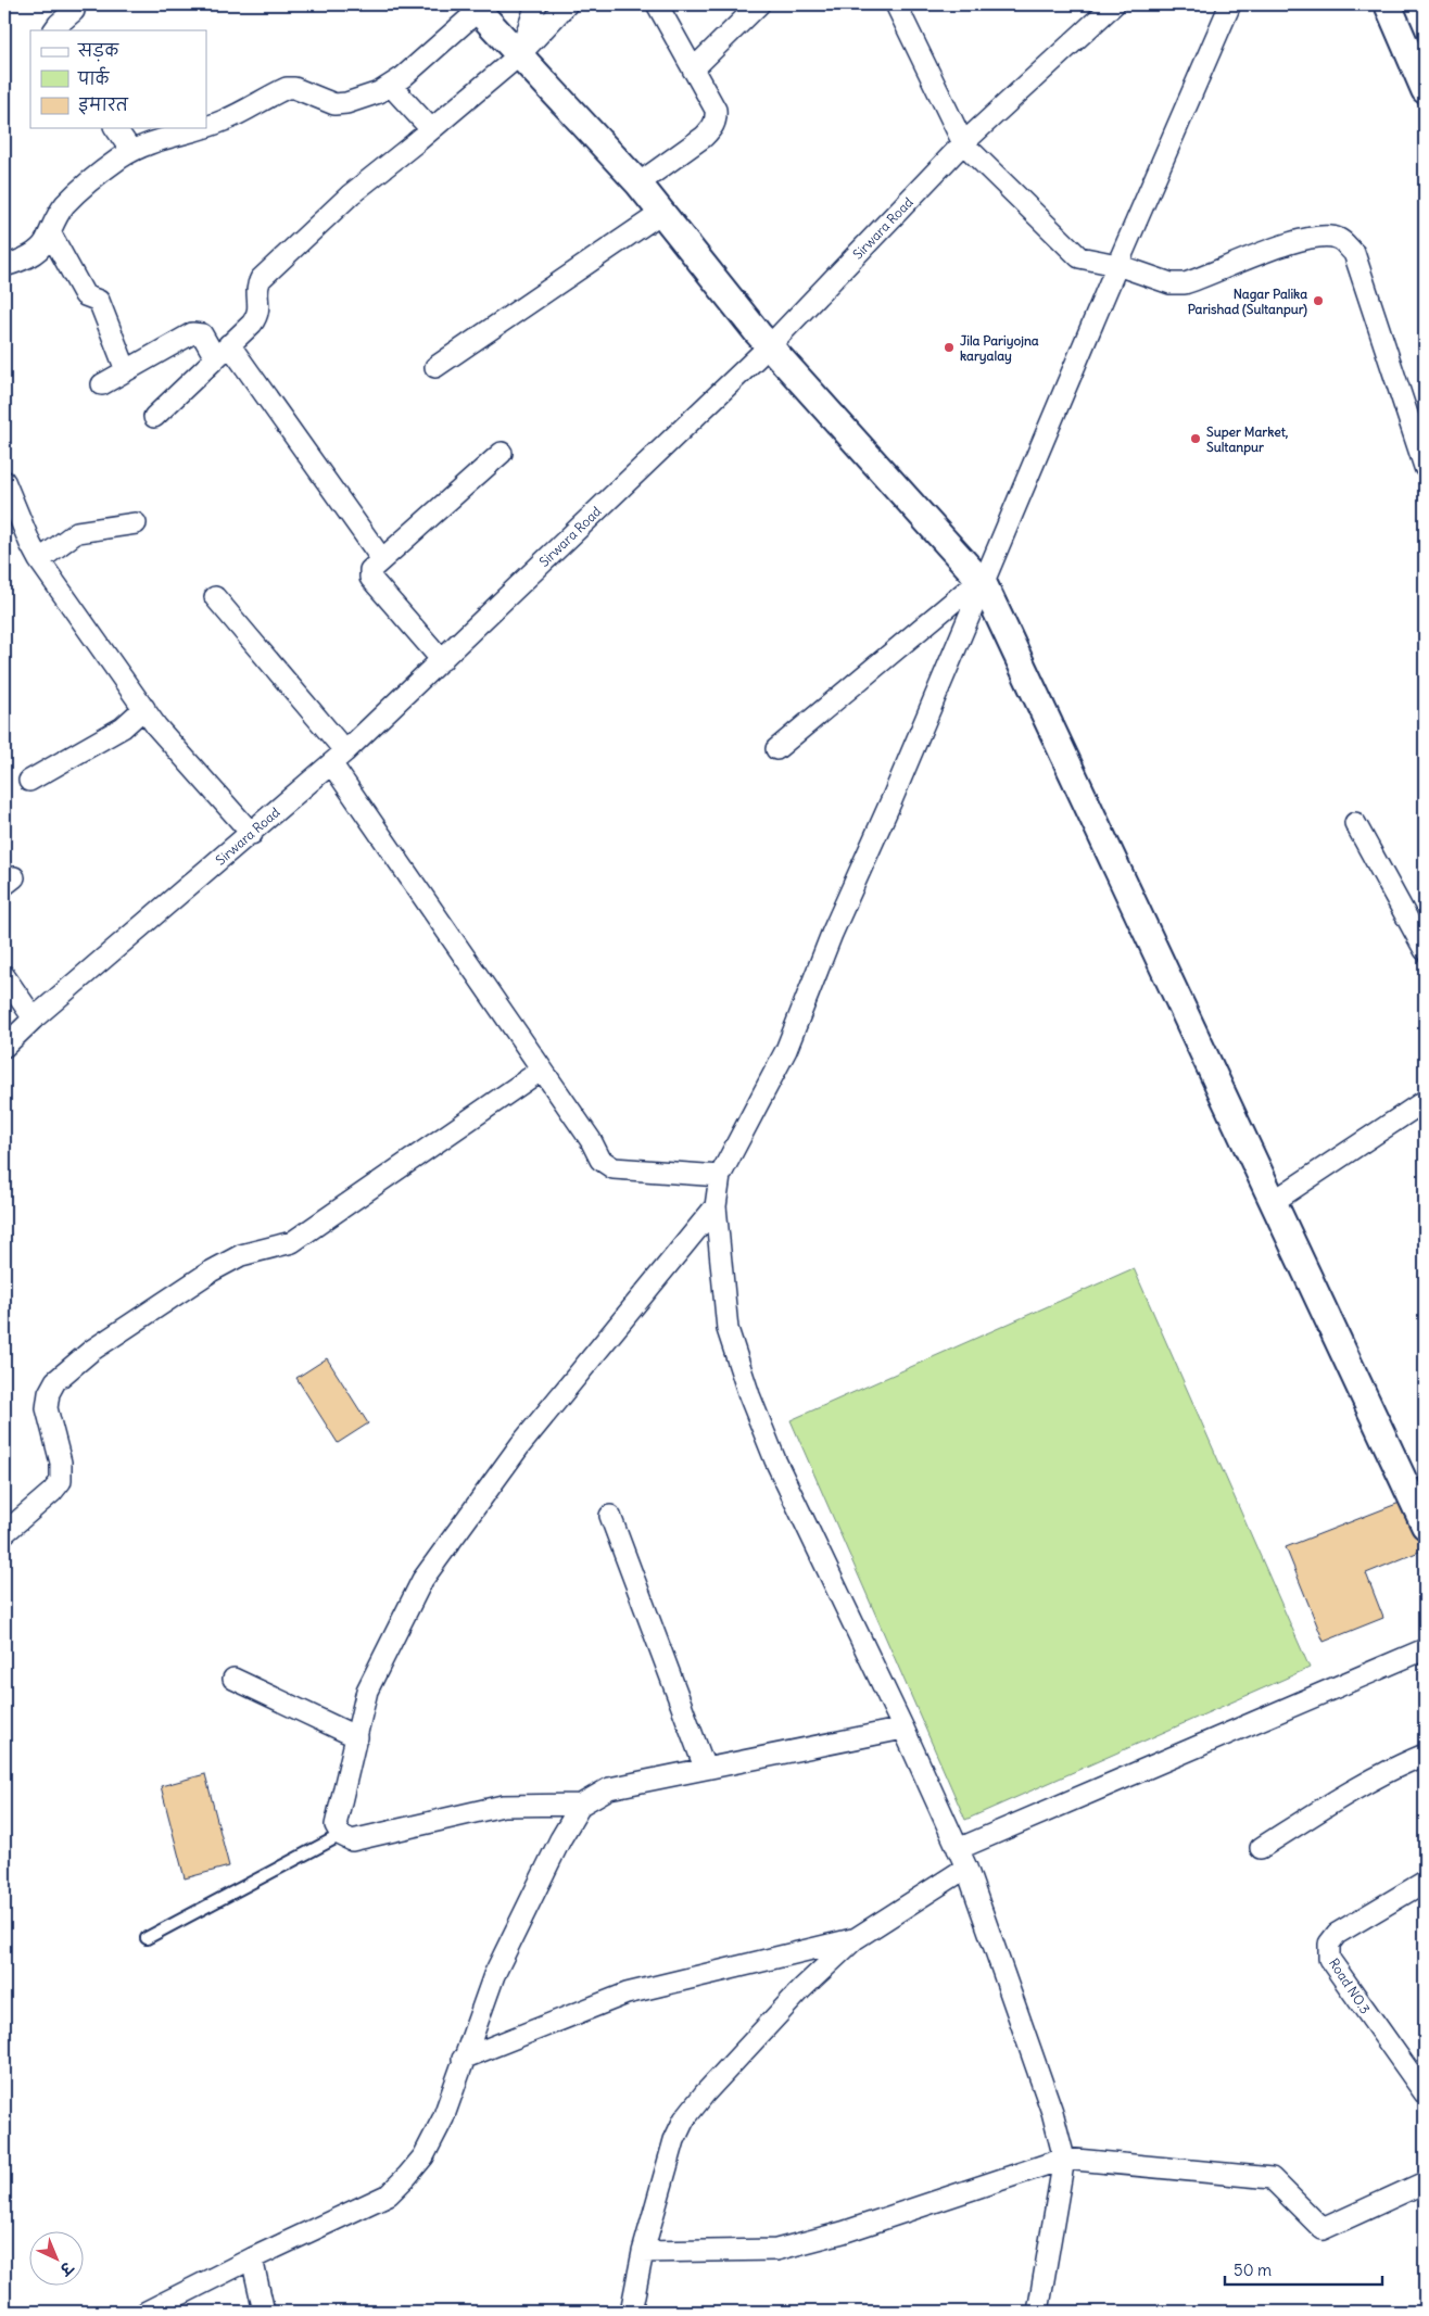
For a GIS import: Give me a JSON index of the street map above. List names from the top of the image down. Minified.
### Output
{"streets":{"street":["Sirwara Road","Road NO.3"]},"places":["Nagar Palika Parishad (Sultanpur)","Jila Pariyojna karyalay","Super Market, Sultanpur"],"legend":["सड़क","पार्क","इमारत"],"scale_bar":"50 m","north":"bottom right"}
